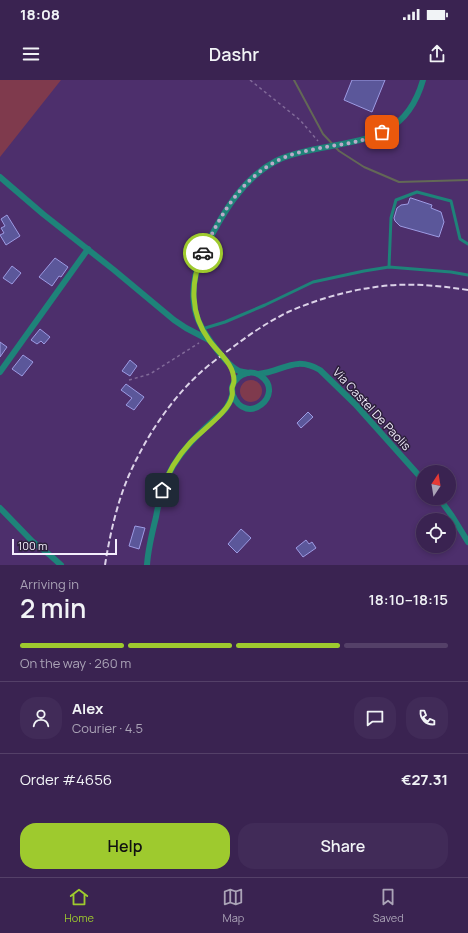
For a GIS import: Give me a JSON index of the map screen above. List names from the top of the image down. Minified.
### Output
{"streets":{"street":["Via Castel De Paolis"]},"scale_bar":"100 m","north":"top","page":{"status":"18:08","header":"Dashr","scale":"100 m","heading":["2 min","Arriving in","18:10–18:15"],"panel":["Alex","Courier · 4.5","Order #4656","€27.31"],"bar":"On the way · 260 m","buttons":["Help","Share"],"tabs":["Home","Map","Saved"]}}
